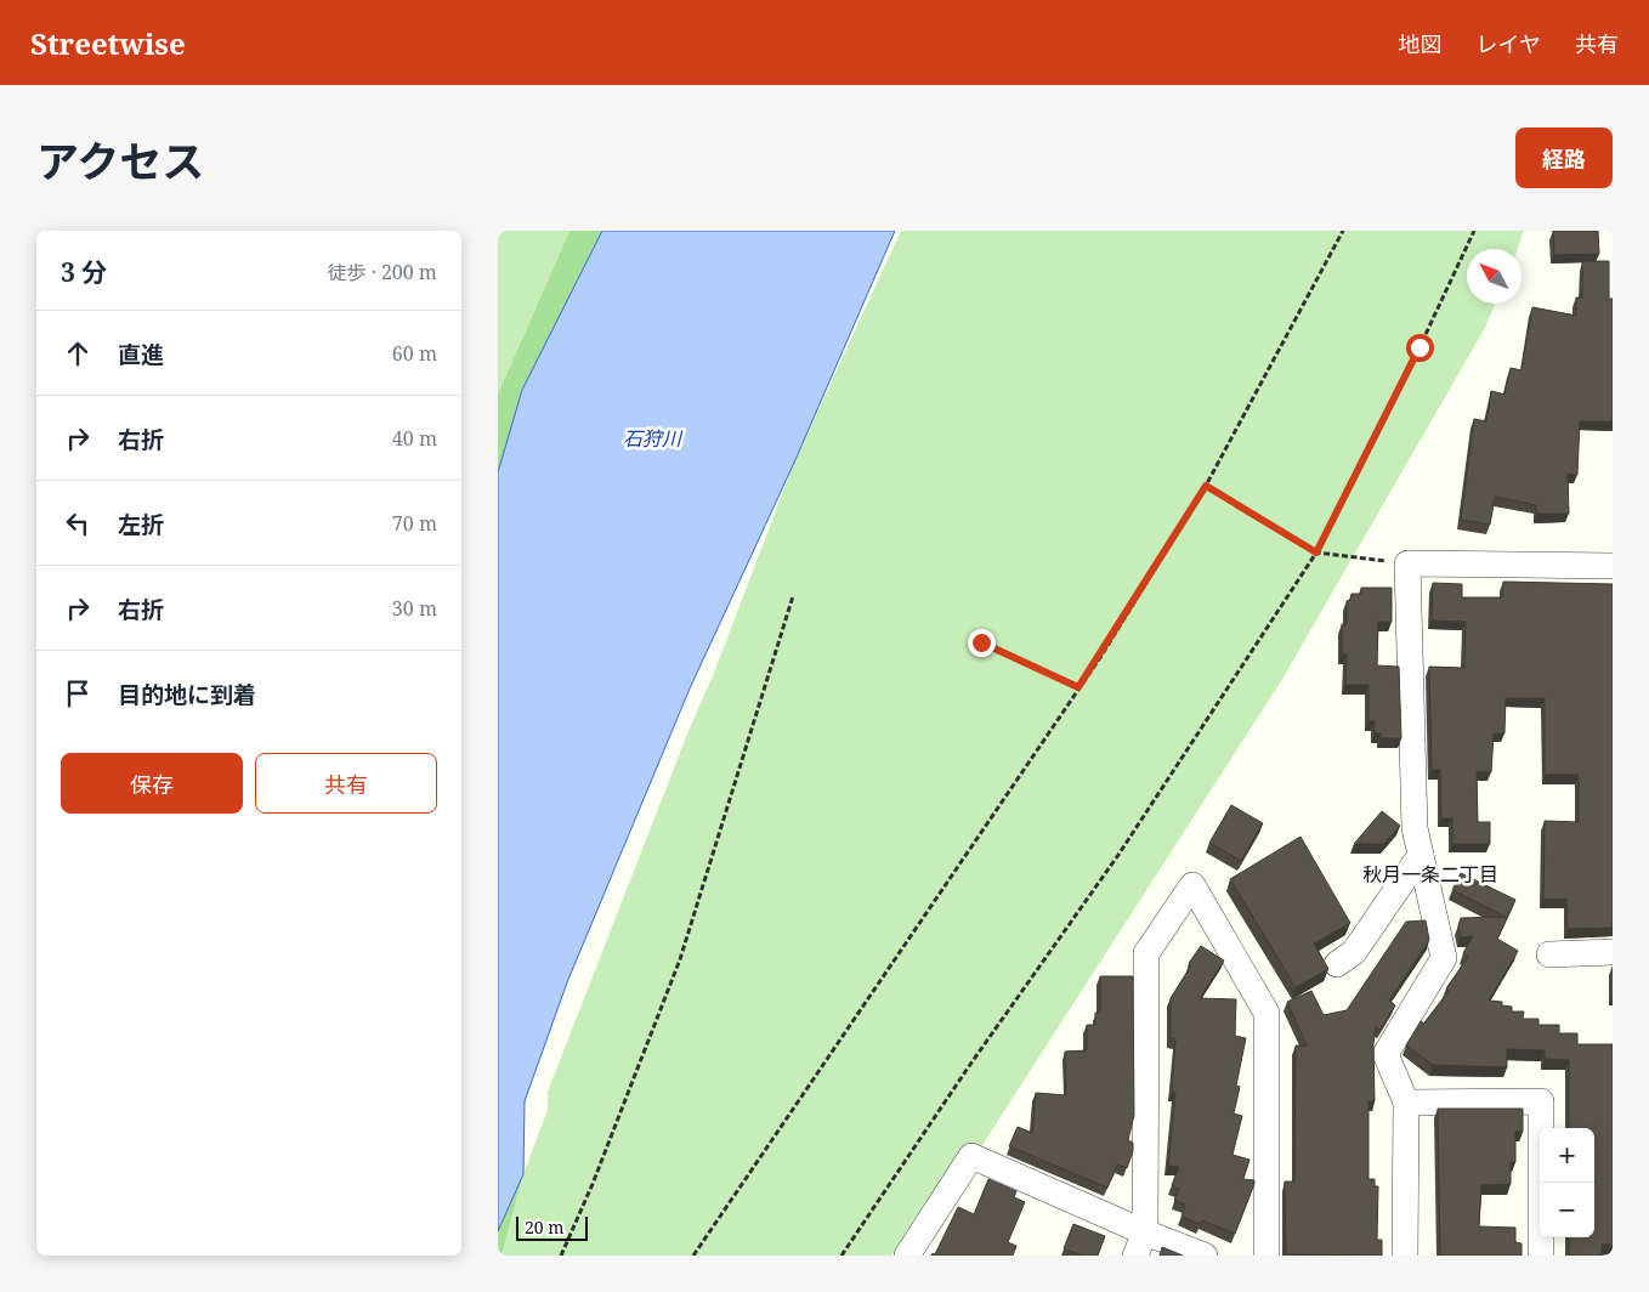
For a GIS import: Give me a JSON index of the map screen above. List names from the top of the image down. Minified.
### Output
{"districts":["秋月一条二丁目"],"water":["石狩川"],"scale_bar":"20 m","north":"top left","page":{"header":"Streetwise","nav":["地図","レイヤ","共有"],"title":"アクセス","buttons":["経路",["保存","共有"]],"heading":["3 分","徒歩 · 200 m"],"list":[["直進","60 m"],["右折","40 m"],["左折","70 m"],["右折","30 m"],"目的地に到着"],"map_buttons":["+","−"],"scale":"20 m"}}
